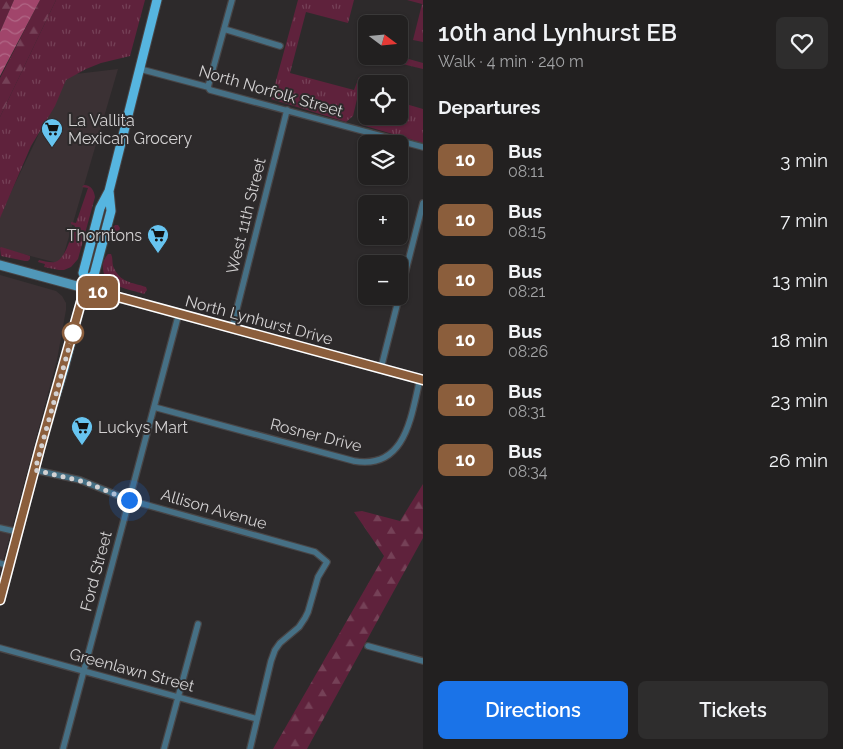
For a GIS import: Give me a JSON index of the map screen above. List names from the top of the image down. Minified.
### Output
{"streets":{"main road":["North Lynhurst Drive"],"street":["North Norfolk Street","West 11th Street","Rosner Drive","Allison Avenue","Ford Street","Greenlawn Street"]},"crossings":[["North Norfolk Street","West 11th Street"],["West 11th Street","North Lynhurst Drive"],["North Lynhurst Drive","Rosner Drive"],["North Lynhurst Drive","Ford Street"],["Rosner Drive","Ford Street"],["Allison Avenue","Ford Street"],["Allison Avenue","Greenlawn Street"],["Ford Street","Greenlawn Street"]],"places":{"supermarket":["La Vallita Mexican Grocery","Thorntons","Luckys Mart"]},"lines":["bus line 10"],"north":"right","page":{"on_map":"10","heading":[["10th and Lynhurst EB","Walk · 4 min · 240 m"],"Departures"],"map_buttons":["+","−"],"list":[{"mark":"10","name":"Bus","note":"08:11","value":"3 min"},{"mark":"10","name":"Bus","note":"08:15","value":"7 min"},{"mark":"10","name":"Bus","note":"08:21","value":"13 min"},{"mark":"10","name":"Bus","note":"08:26","value":"18 min"},{"mark":"10","name":"Bus","note":"08:31","value":"23 min"},{"mark":"10","name":"Bus","note":"08:34","value":"26 min"}],"buttons":["Directions","Tickets"]}}
